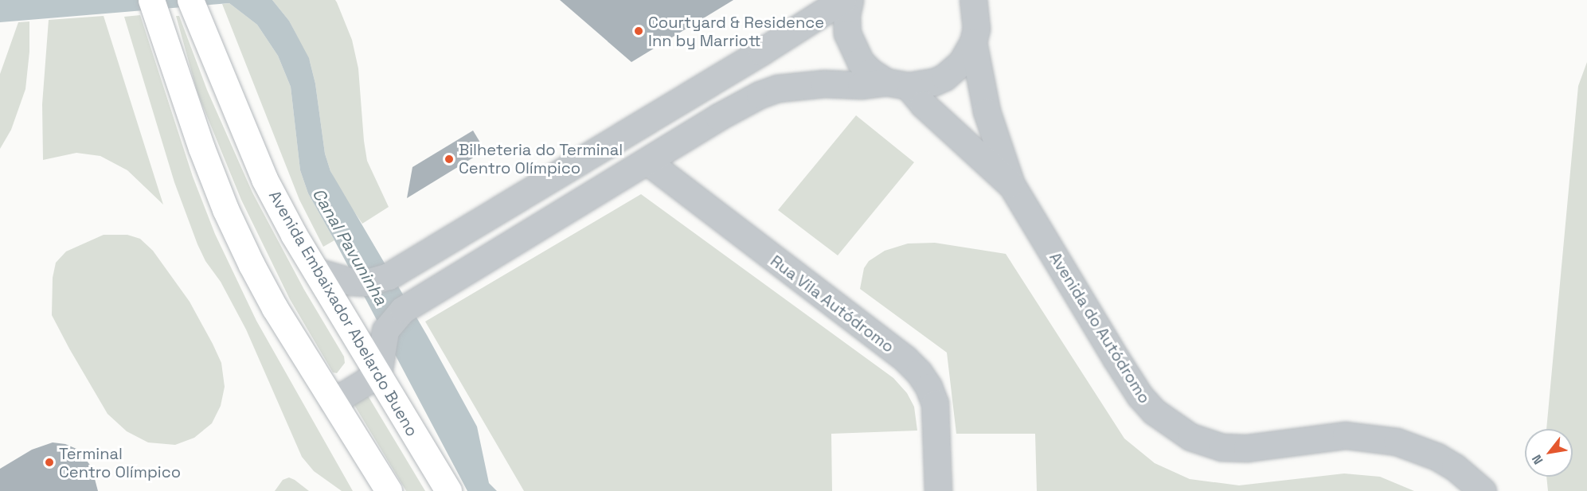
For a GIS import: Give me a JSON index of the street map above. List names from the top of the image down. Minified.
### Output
{"streets":{"main road":["Avenida Embaixador Abelardo Bueno"],"street":["Rua Vila Autódromo","Avenida do Autódromo"]},"water":["Canal Pavuninha"],"places":["Courtyard & Residence Inn by Marriott","Bilheteria do Terminal Centro Olímpico","Terminal Centro Olímpico"],"north":"bottom left"}
